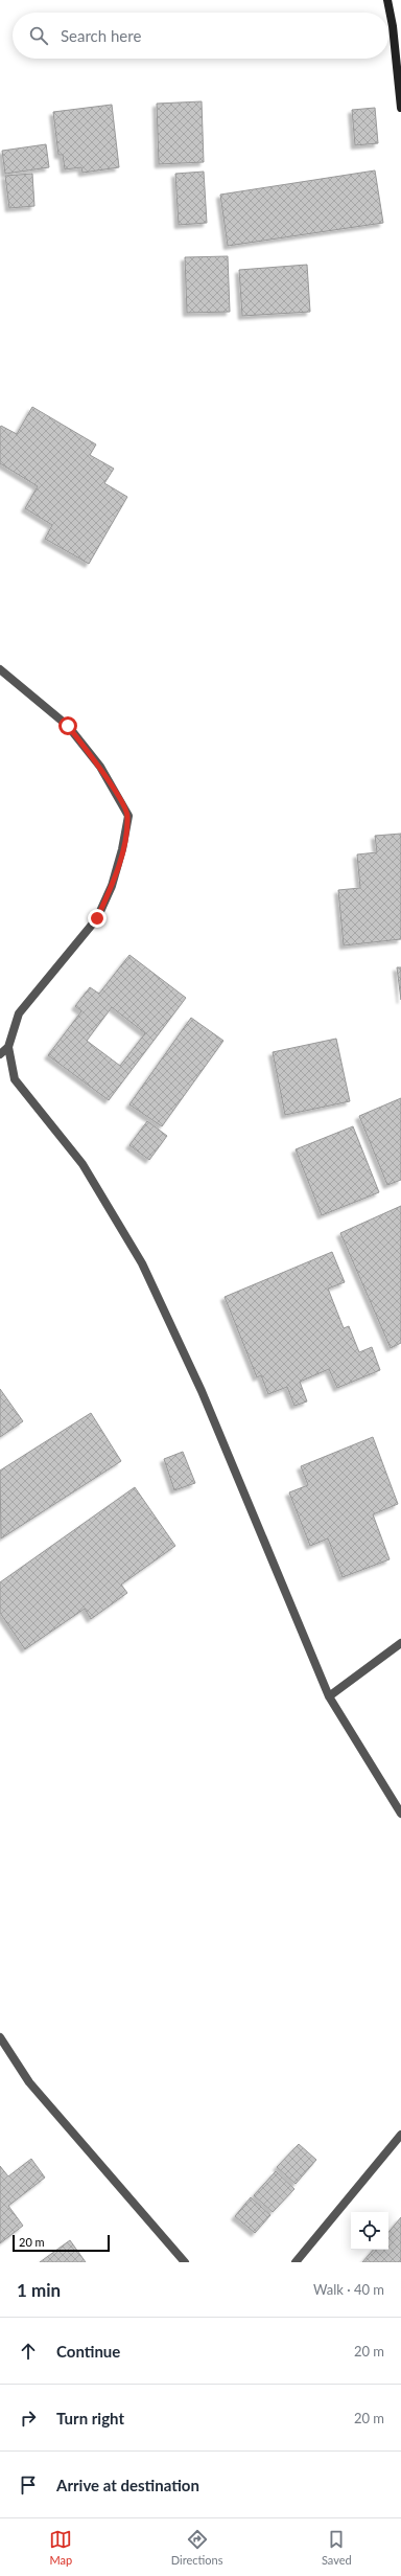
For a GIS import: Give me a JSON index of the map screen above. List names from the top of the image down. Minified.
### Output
{"scale_bar":"20 m","page":{"search":"Search here","scale":"20 m","heading":["1 min","Walk · 40 m"],"list":[["Continue","20 m"],["Turn right","20 m"],"Arrive at destination"],"nav":["Map","Directions","Saved"]}}
